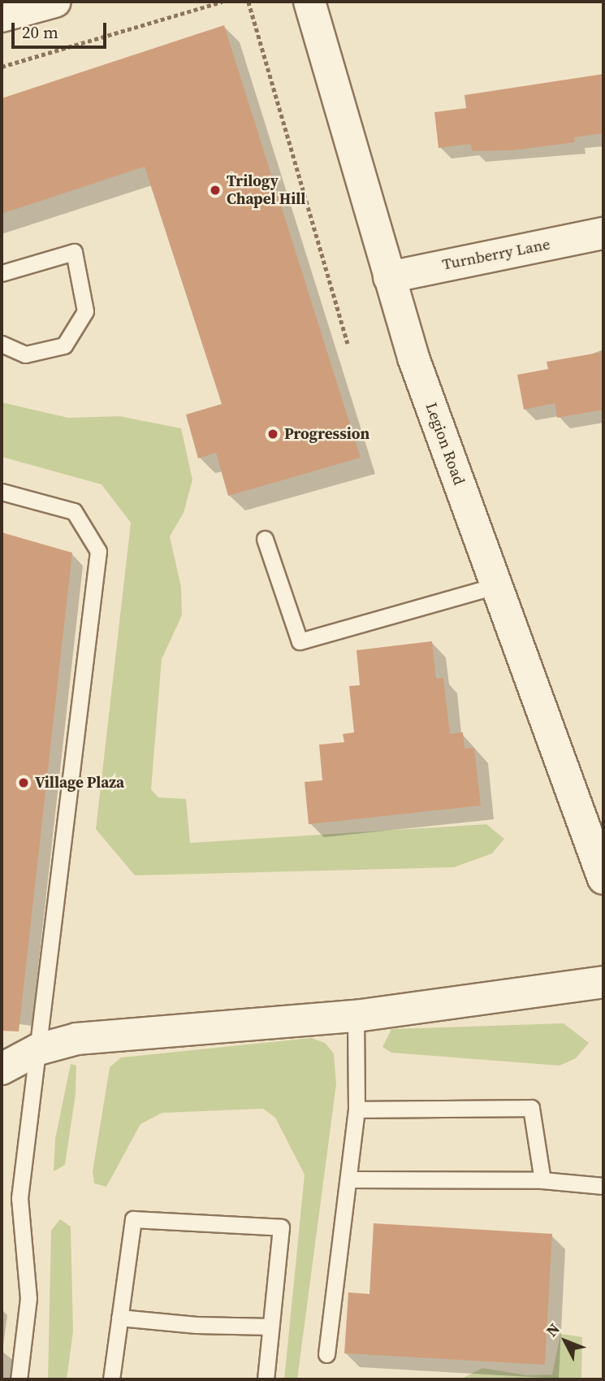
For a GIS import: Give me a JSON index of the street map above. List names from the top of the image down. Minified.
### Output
{"streets":{"street":["Turnberry Lane","Legion Road"]},"crossings":[["Turnberry Lane","Legion Road"]],"places":["Trilogy Chapel Hill","Progression","Village Plaza"],"scale_bar":"20 m","north":"top left"}
